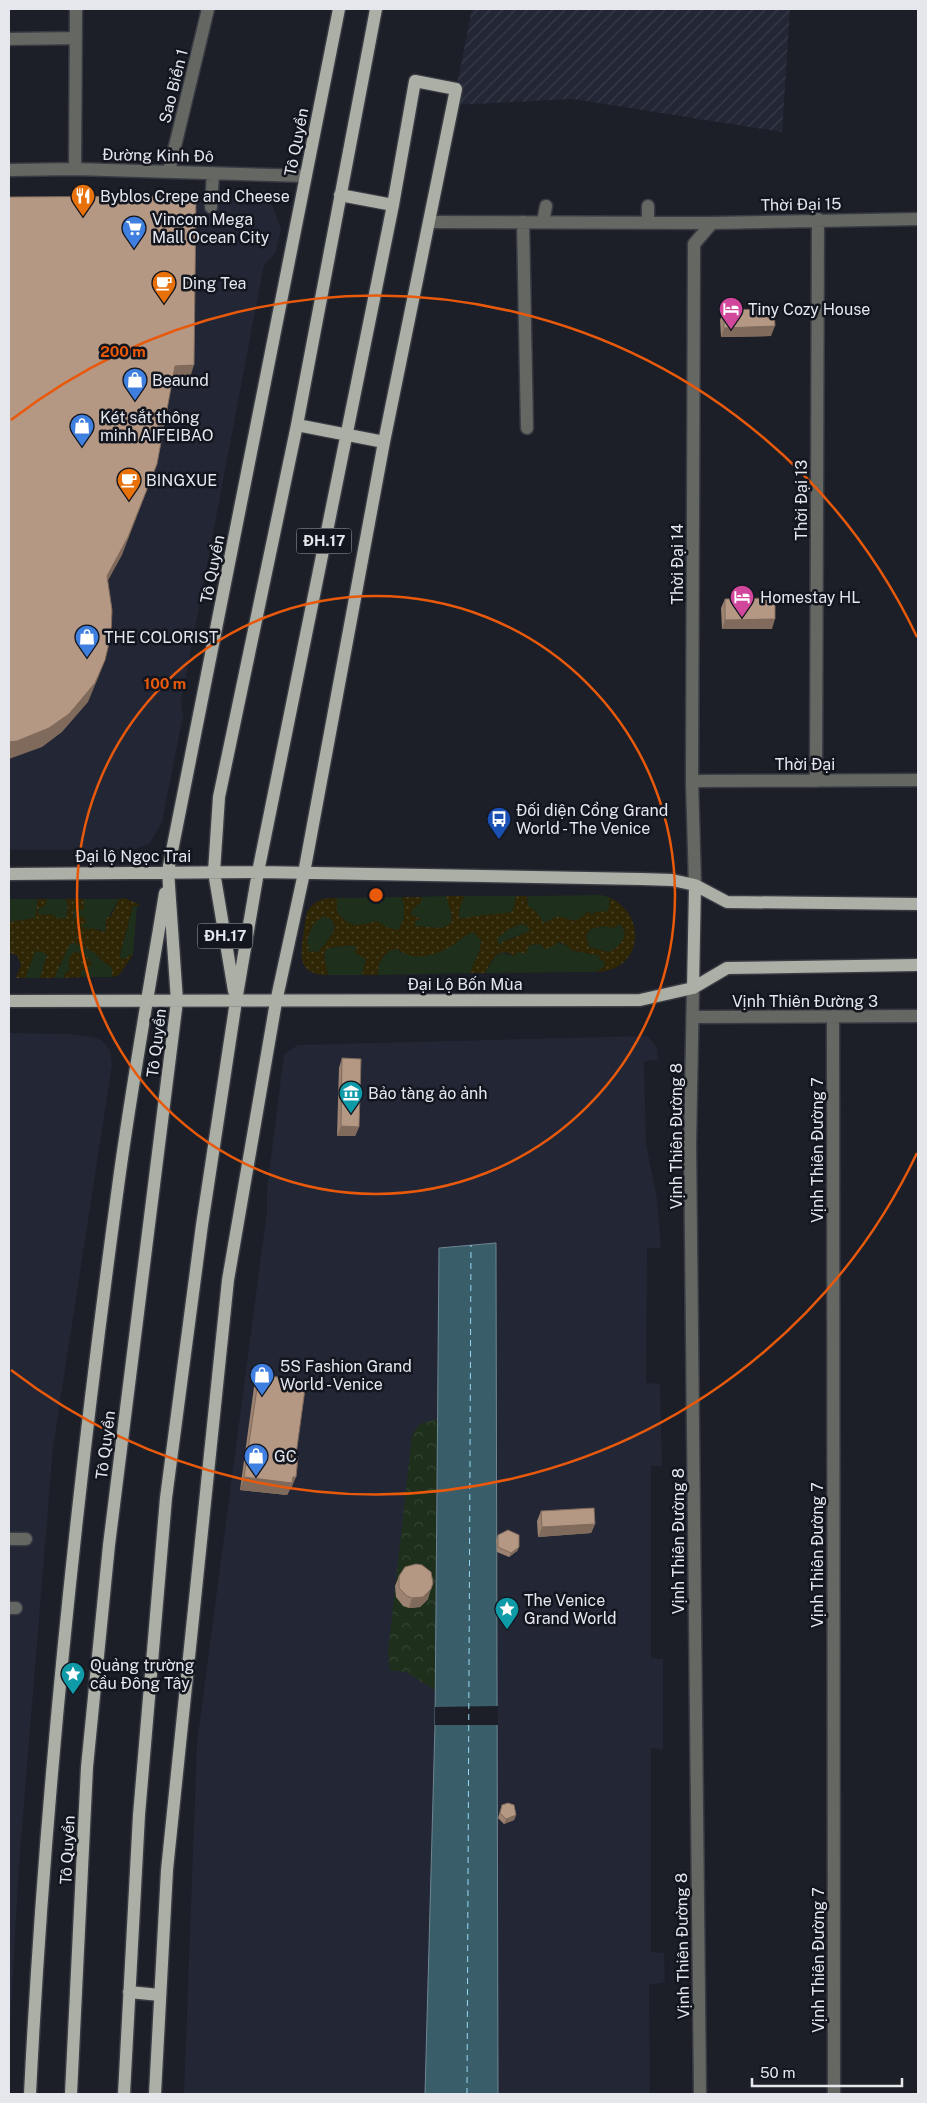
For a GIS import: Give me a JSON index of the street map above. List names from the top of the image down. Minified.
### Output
{"streets":{"main road":["Tô Quyền","ĐH.17","Đại lộ Ngọc Trai","Đại Lộ Bốn Mùa"],"street":["Sao Biển 1","Đường Kinh Đô","Thời Đại 15","Thời Đại 13","Thời Đại 14","Thời Đại","Vịnh Thiên Đường 3","Vịnh Thiên Đường 8","Vịnh Thiên Đường 7"]},"crossings":[["Sao Biển 1","Đường Kinh Đô"],["Tô Quyền","Đường Kinh Đô"],["Tô Quyền","Đại lộ Ngọc Trai"],["Thời Đại 15","Thời Đại 13"],["Thời Đại 15","ĐH.17"],["Thời Đại 15","Thời Đại 14"],["Thời Đại 13","Thời Đại"],["ĐH.17","Đại lộ Ngọc Trai"],["ĐH.17","Đại Lộ Bốn Mùa"],["Thời Đại 14","Thời Đại"],["Đại Lộ Bốn Mùa","Vịnh Thiên Đường 8"],["Vịnh Thiên Đường 3","Vịnh Thiên Đường 8"],["Vịnh Thiên Đường 3","Vịnh Thiên Đường 7"]],"places":{"restaurant":["Byblos Crepe and Cheese"],"supermarket":["Vincom Mega Mall Ocean City"],"cafe":["Ding Tea","BINGXUE"],"hotel":["Tiny Cozy House","Homestay HL"],"shop":["Beaund","Két sắt thông minh AIFEIBAO","THE COLORIST","5S Fashion Grand World - Venice","GC"],"bus stop":["Đối diện Cổng Grand World - The Venice"],"museum":["Bảo tàng ảo ảnh"],"place":["The Venice Grand World","Quảng trường cầu Đông Tây"]},"scale_bar":"50 m","rings":["200 m","100 m"]}
